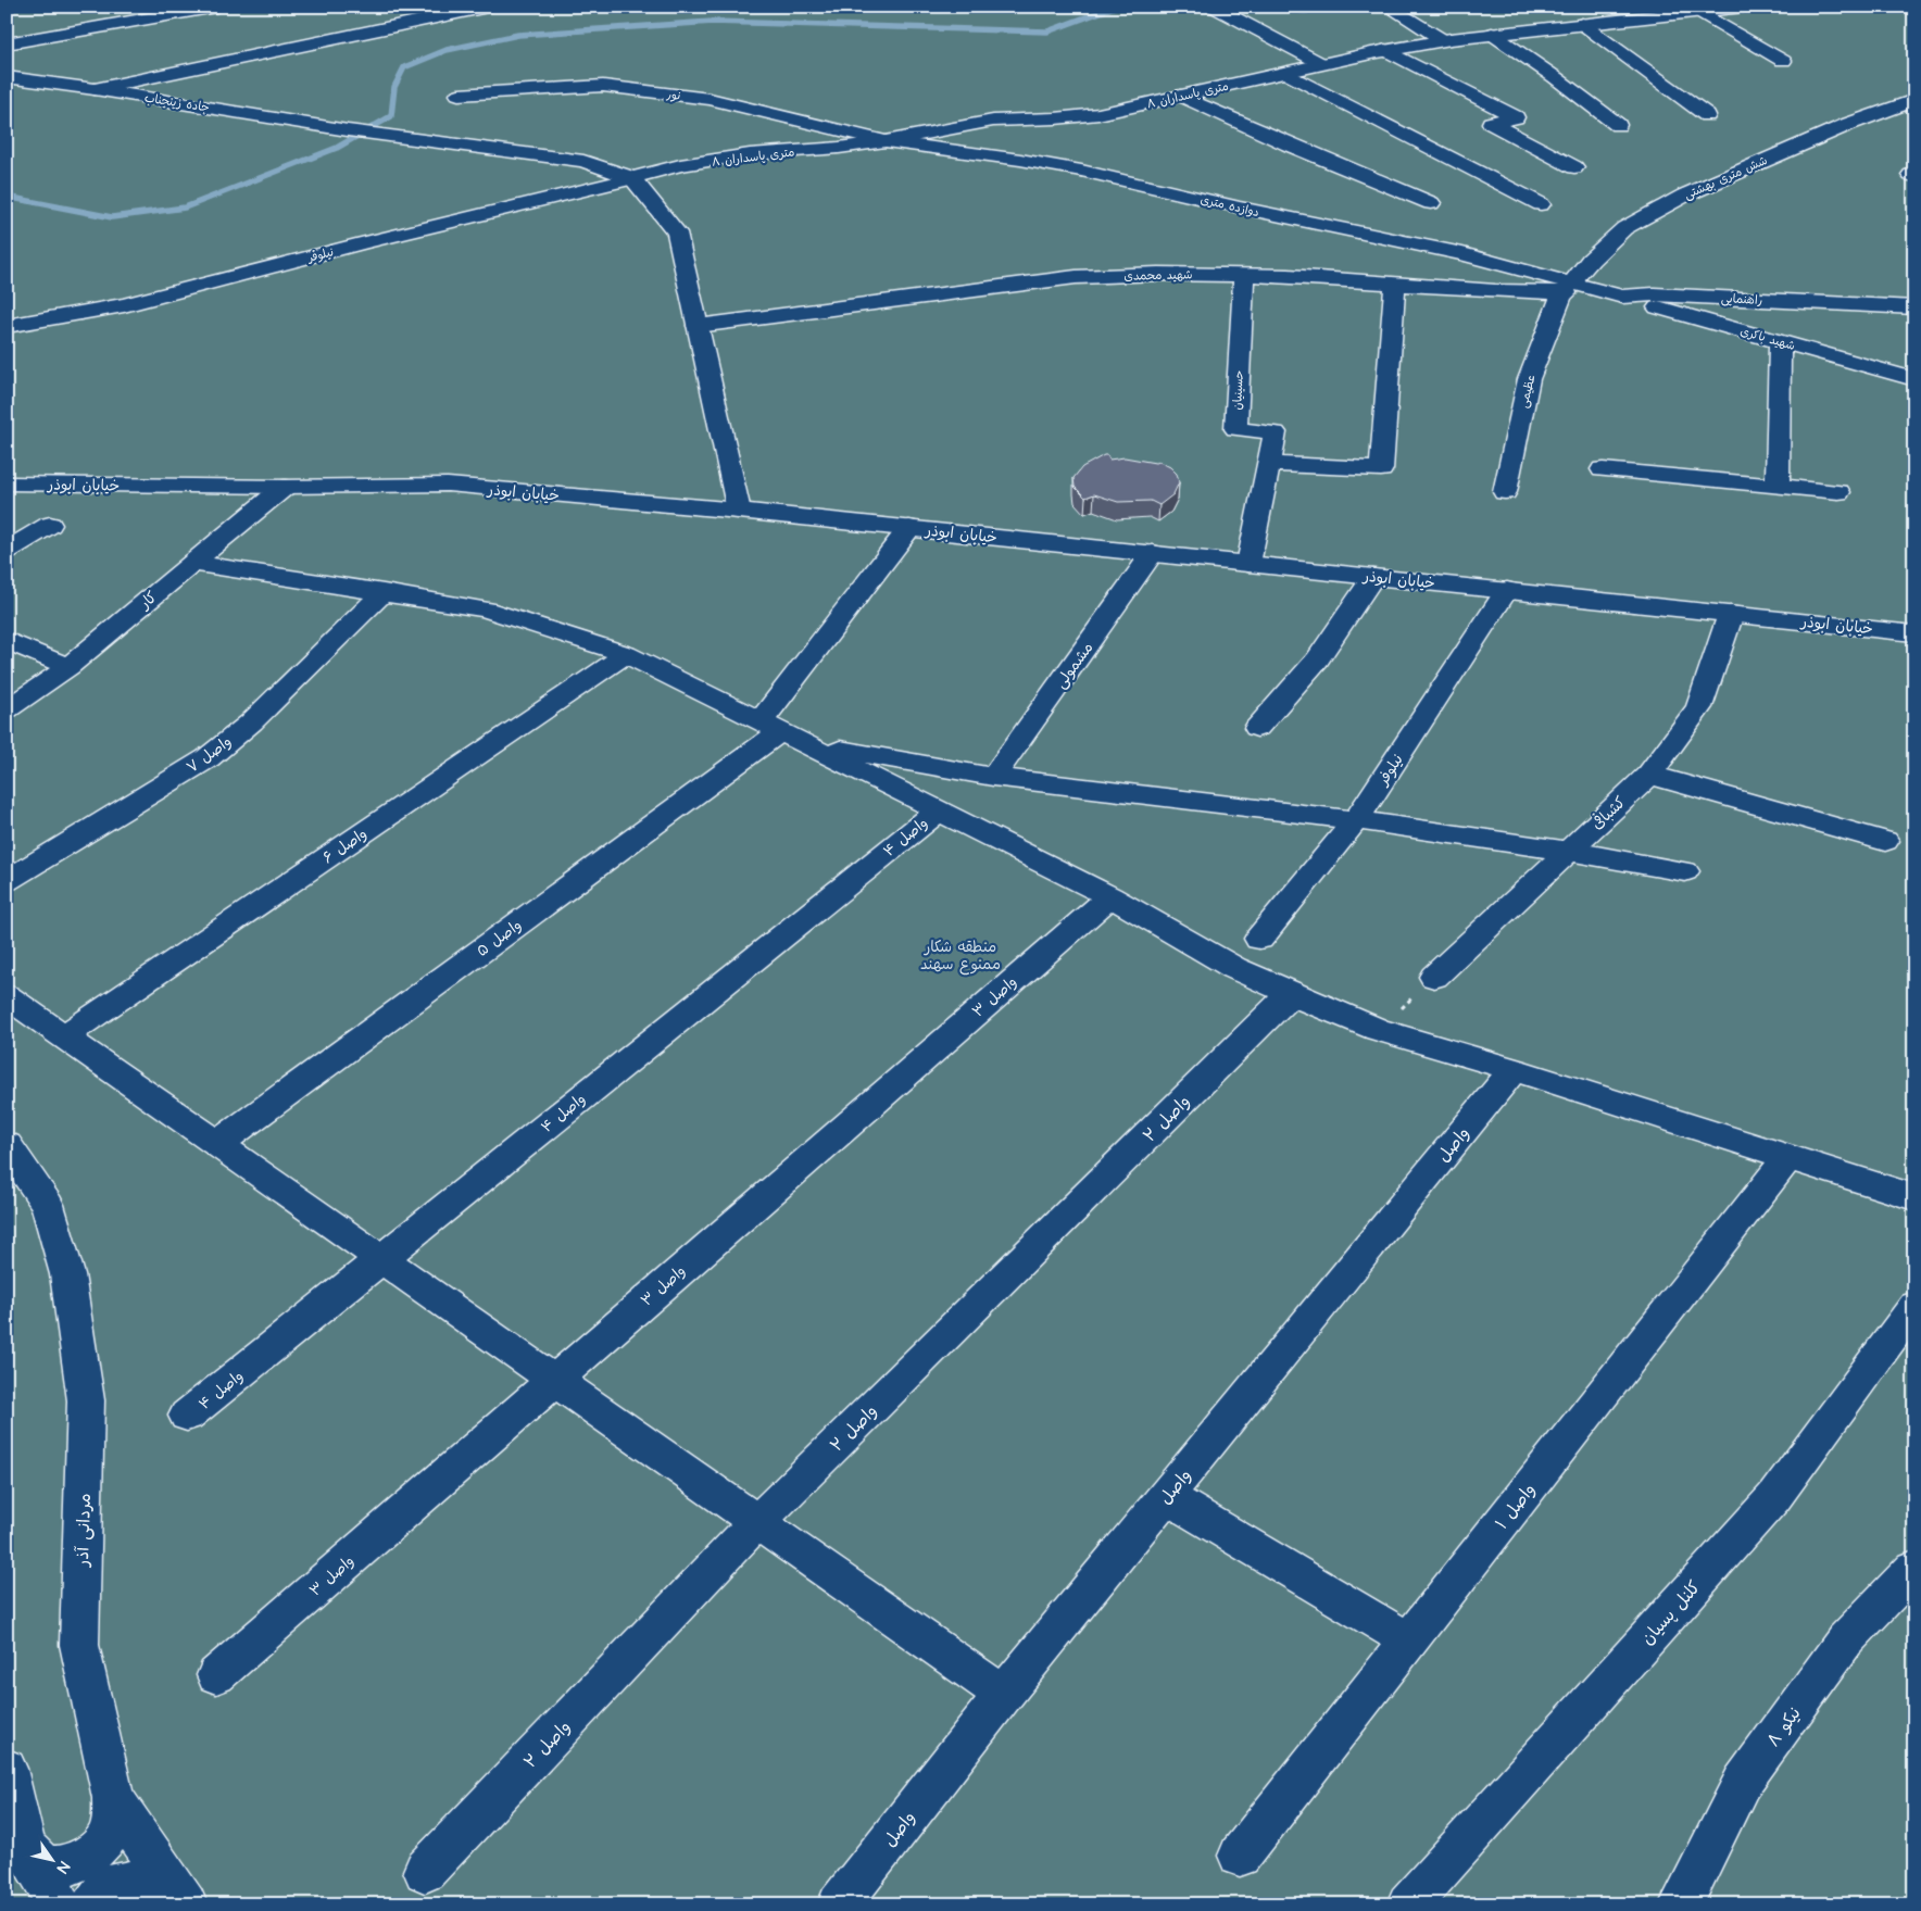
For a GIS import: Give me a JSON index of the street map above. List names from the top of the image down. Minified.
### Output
{"streets":{"street":["نور","۸ متری پاسداران","جاده زینجناب","شش متری بهشتی","دوازده متری","نیلوفر","شهید محمدی","راهنمایی","شهید باکری","حسینیان","عظیمی","خیابان ابوذر","کار","مشمولی","واصل ۷","کشبافی","واصل ۴","واصل ۶","واصل ۵","واصل ۳","واصل ۲","واصل","واصل ۱","مردانی آذر","کلنل پسیان","نیکو ۸"]},"crossings":[["نور","۸ متری پاسداران"],["نور","دوازده متری"],["۸ متری پاسداران","جاده زینجناب"],["۸ متری پاسداران","دوازده متری"],["۸ متری پاسداران","نیلوفر"],["جاده زینجناب","نیلوفر"],["شش متری بهشتی","دوازده متری"],["شش متری بهشتی","شهید محمدی"],["شش متری بهشتی","راهنمایی"],["شش متری بهشتی","عظیمی"],["دوازده متری","شهید محمدی"],["دوازده متری","راهنمایی"],["دوازده متری","عظیمی"],["نیلوفر","خیابان ابوذر"],["شهید محمدی","راهنمایی"],["شهید محمدی","حسینیان"],["شهید محمدی","عظیمی"],["راهنمایی","شهید باکری"],["راهنمایی","عظیمی"],["حسینیان","خیابان ابوذر"],["خیابان ابوذر","کار"],["خیابان ابوذر","مشمولی"],["خیابان ابوذر","کشبافی"],["خیابان ابوذر","واصل ۵"]],"parks":["منطقه شکار ممنوع سهند"],"north":"bottom right"}
